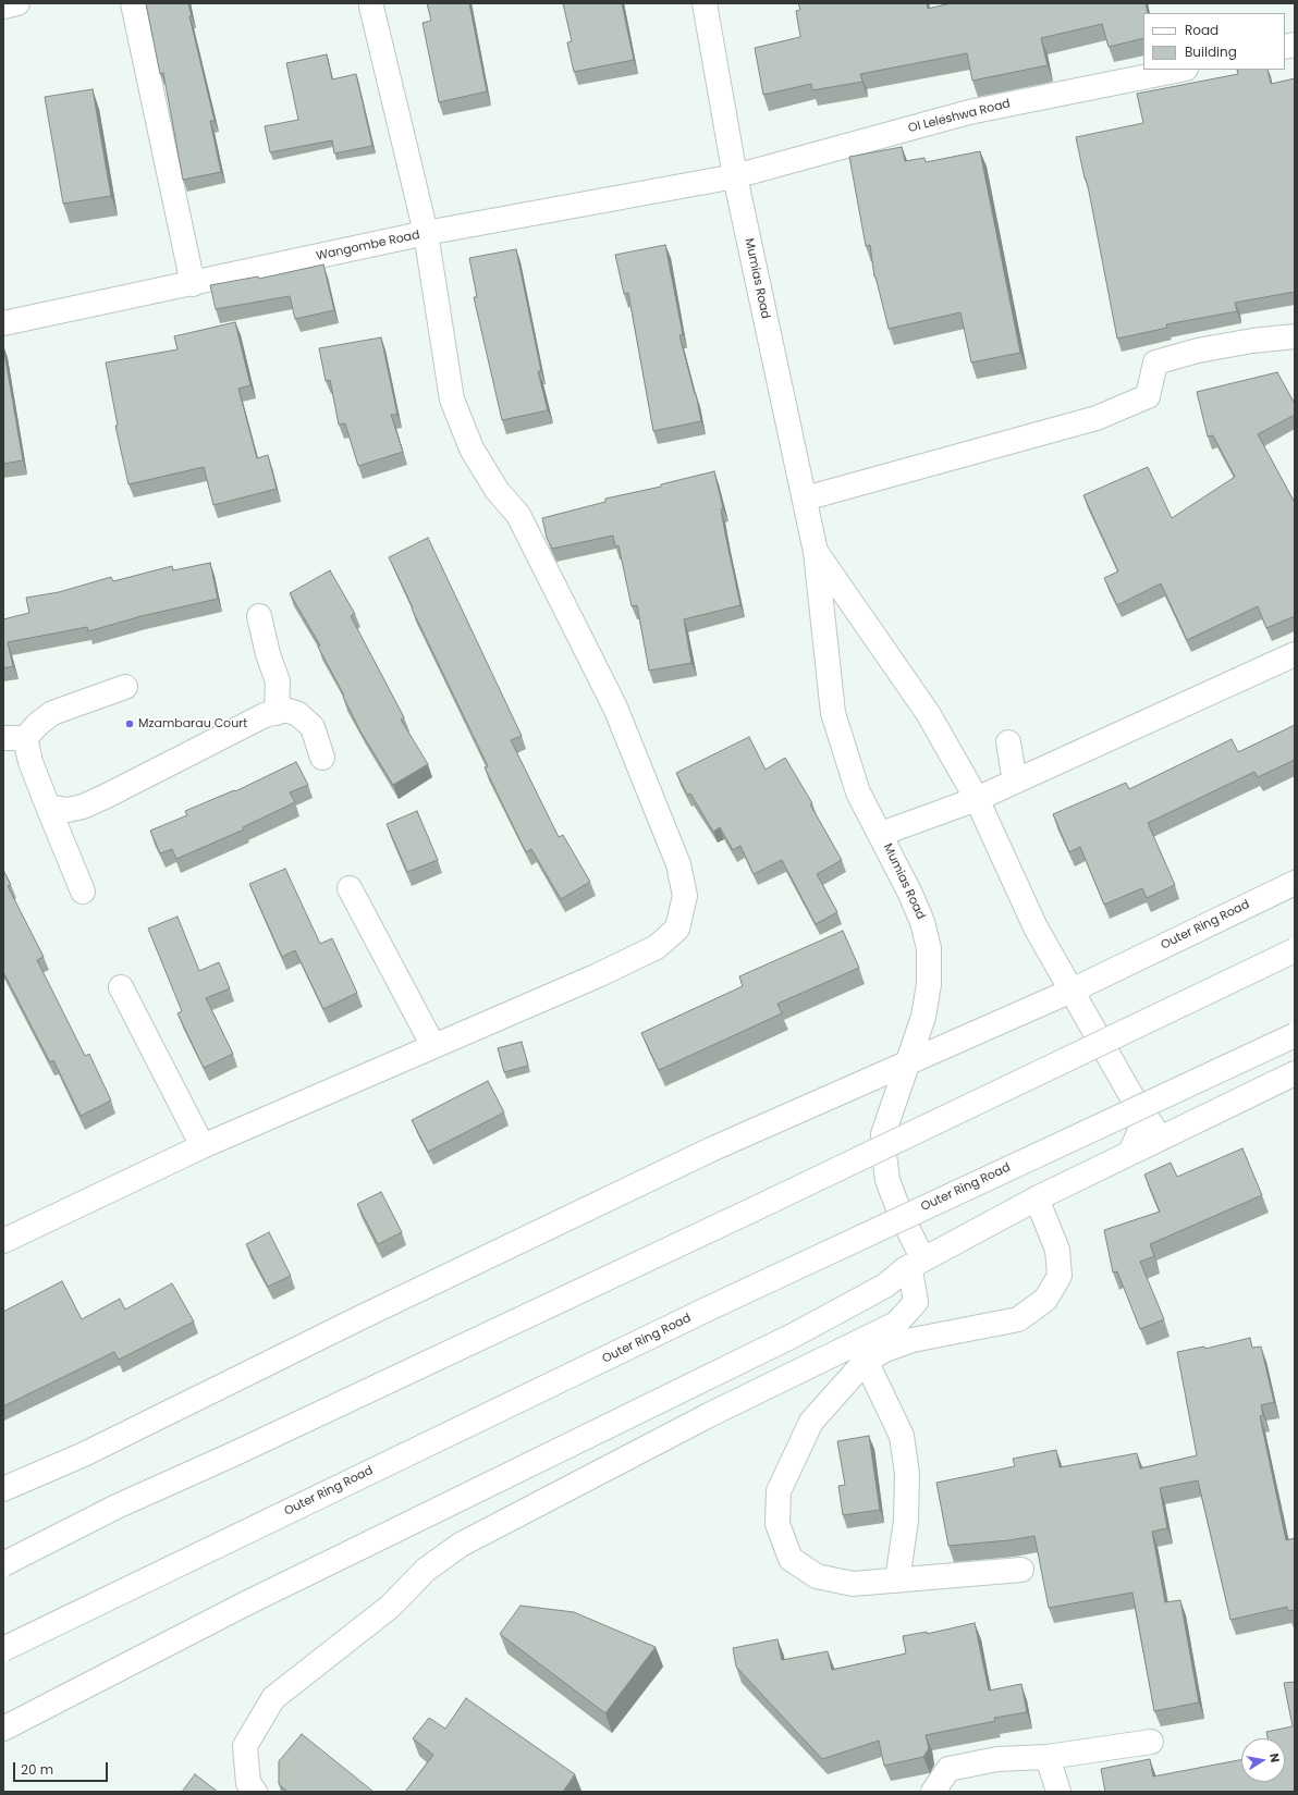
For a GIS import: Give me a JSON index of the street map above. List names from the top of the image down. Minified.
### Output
{"streets":{"main road":["Ol Leleshwa Road","Wangombe Road","Mumias Road","Outer Ring Road"]},"crossings":[["Ol Leleshwa Road","Wangombe Road"],["Ol Leleshwa Road","Mumias Road"],["Wangombe Road","Mumias Road"],["Mumias Road","Outer Ring Road"]],"places":["Mzambarau Court"],"legend":["Road","Building"],"scale_bar":"20 m","north":"right"}
